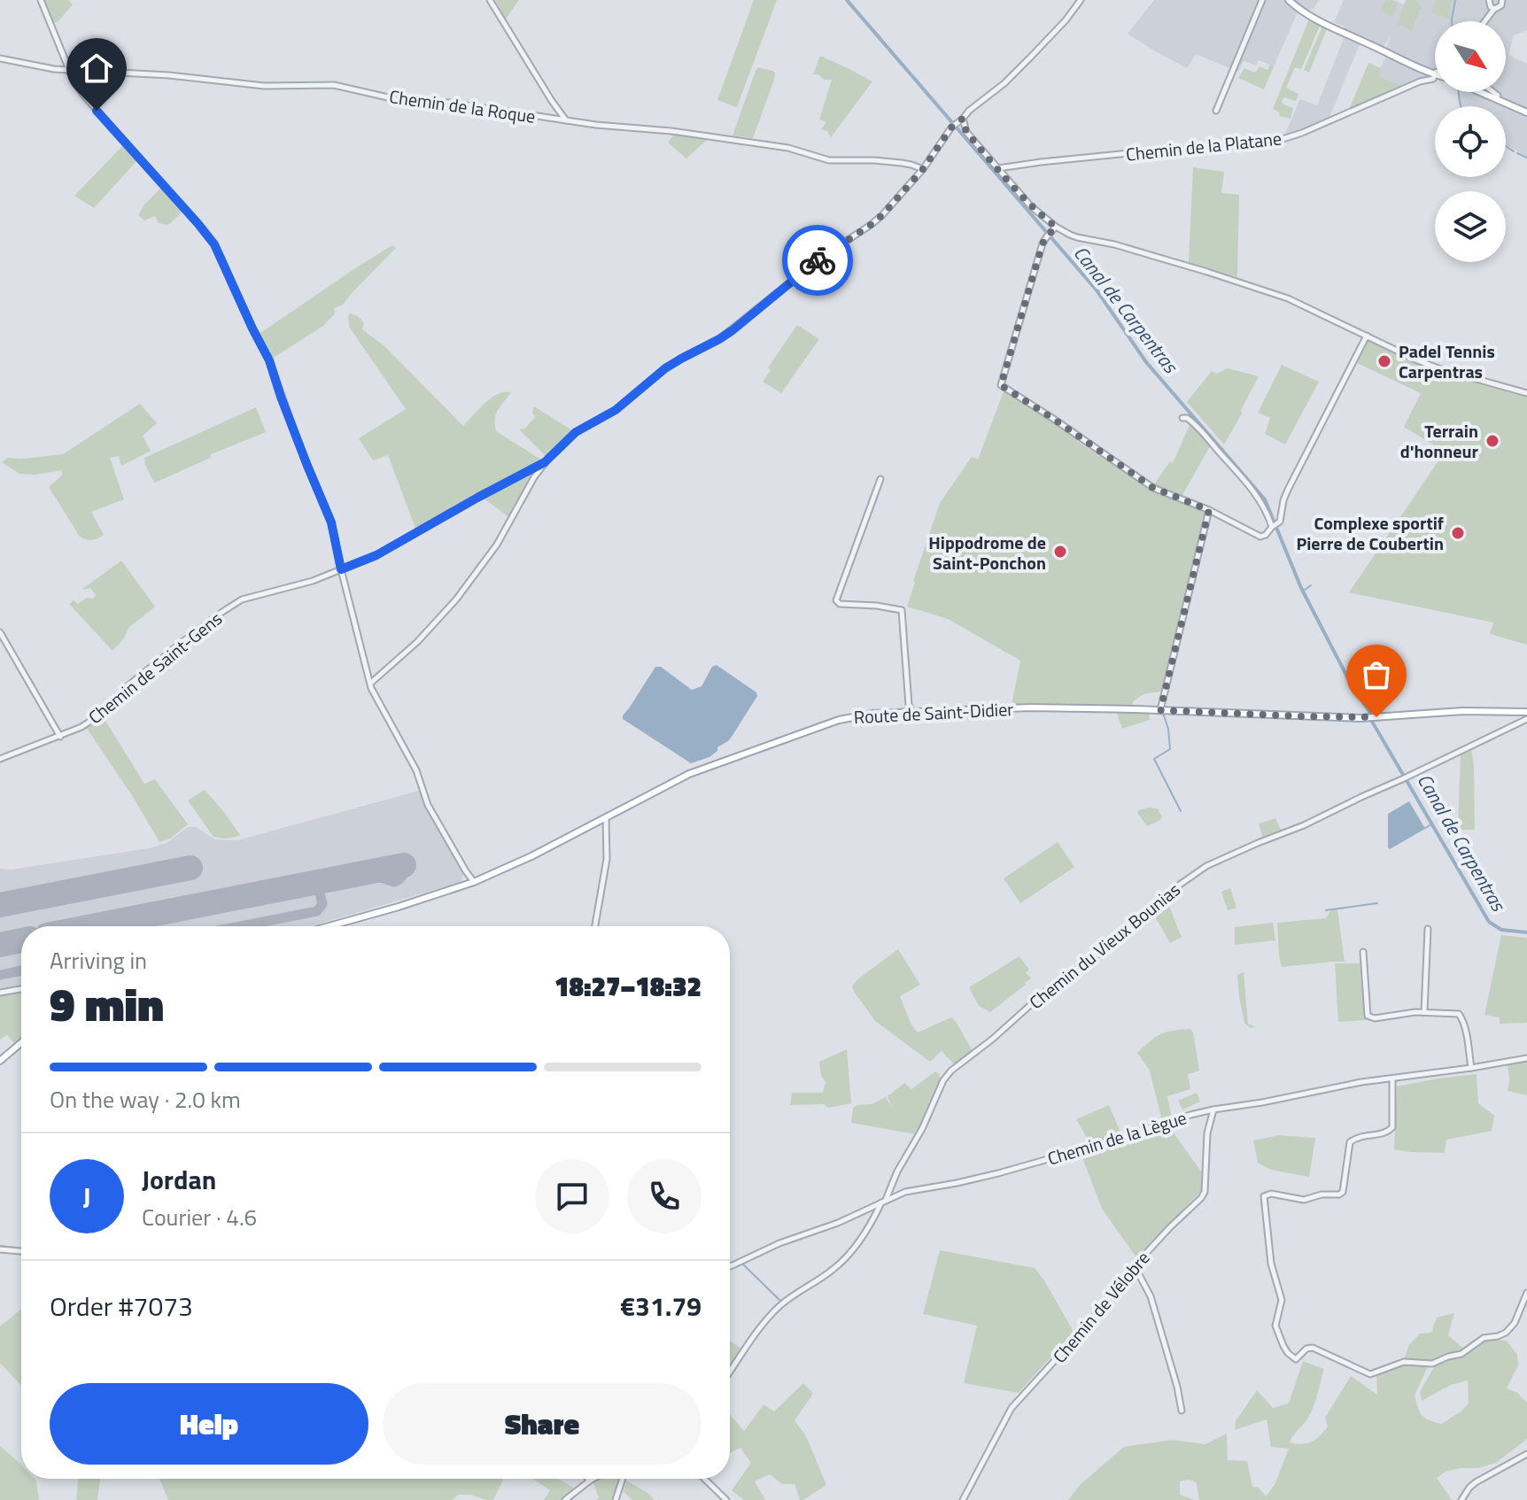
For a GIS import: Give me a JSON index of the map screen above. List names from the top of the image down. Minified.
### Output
{"streets":{"main road":["Route de Saint-Didier"],"street":["Chemin de la Roque","Chemin de la Platane","Chemin de Saint-Gens","Chemin du Vieux Bounias","Chemin de la Lègue","Chemin de Vélobre"]},"crossings":[["Chemin de la Roque","Chemin de Saint-Gens"],["Chemin du Vieux Bounias","Chemin de la Lègue"],["Chemin de la Lègue","Chemin de Vélobre"]],"water":["Canal de Carpentras"],"places":["Padel Tennis Carpentras","Terrain d'honneur","Complexe sportif Pierre de Coubertin","Hippodrome de Saint-Ponchon"],"north":"bottom right","page":{"heading":["9 min","Arriving in","18:27–18:32"],"panel":["Jordan","Courier · 4.6","Order #7073","€31.79"],"bar":"On the way · 2.0 km","round":"J","buttons":["Help","Share"]}}
